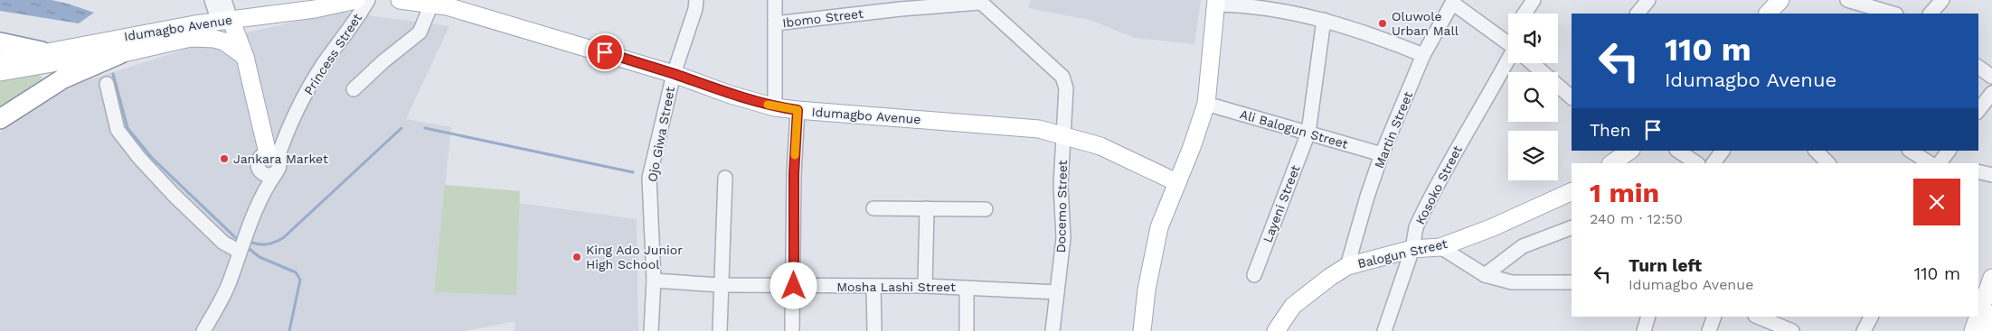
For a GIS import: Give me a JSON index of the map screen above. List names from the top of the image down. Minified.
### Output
{"streets":{"main road":["Idumagbo Avenue","Balogun Street"],"street":["Ibomo Street","Princess Street","Ali Balogun Street","Martin Street","Ojo Giwa Street","Kosoko Street","Layeni Street","Docemo Street","Mosha Lashi Street"]},"crossings":[["Ibomo Street","Docemo Street"],["Idumagbo Avenue","Ojo Giwa Street"],["Idumagbo Avenue","Docemo Street"],["Ali Balogun Street","Martin Street"],["Ali Balogun Street","Layeni Street"],["Martin Street","Balogun Street"],["Ojo Giwa Street","Mosha Lashi Street"],["Kosoko Street","Balogun Street"],["Docemo Street","Mosha Lashi Street"]],"places":["Oluwole Urban Mall","Jankara Market","King Ado Junior High School"],"page":{"turn":["110 m","Idumagbo Avenue"],"then":"Then","heading":["1 min","240 m · 12:50"],"list":[{"name":"Turn left","note":"Idumagbo Avenue","value":"110 m"}]}}
